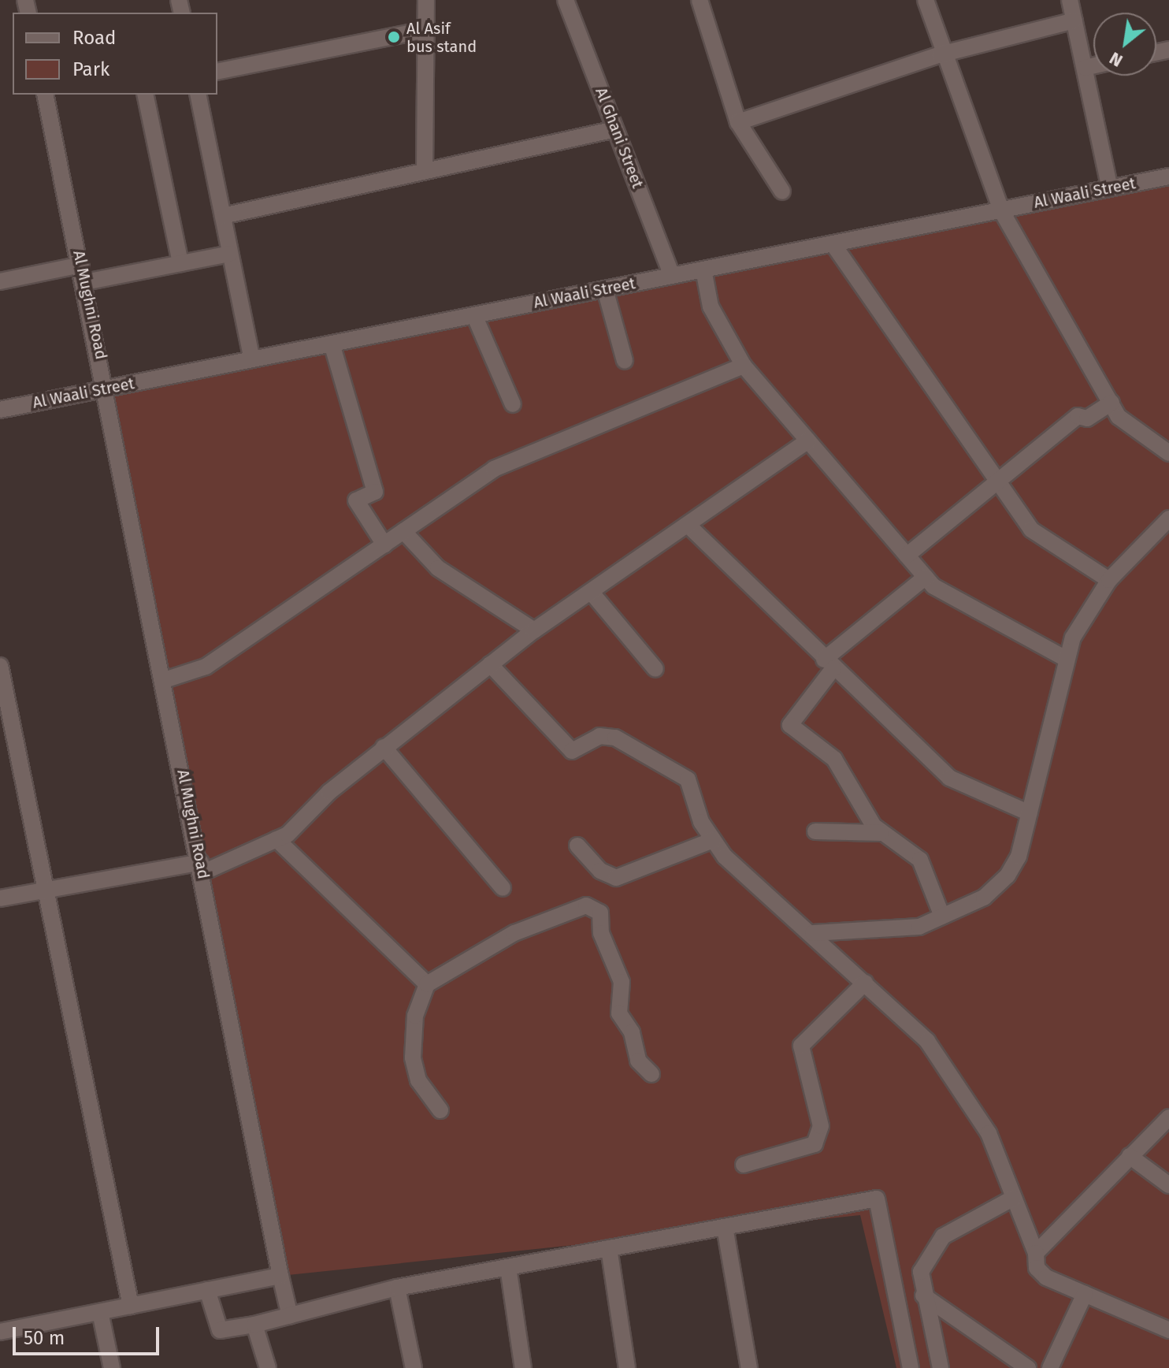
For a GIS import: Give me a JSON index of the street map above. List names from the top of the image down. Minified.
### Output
{"streets":{"street":["Al Ghani Street","Al Waali Street","Al Mughni Road"]},"crossings":[["Al Ghani Street","Al Waali Street"],["Al Waali Street","Al Mughni Road"]],"places":["Al Asif bus stand"],"legend":["Road","Park"],"scale_bar":"50 m","north":"bottom left"}
